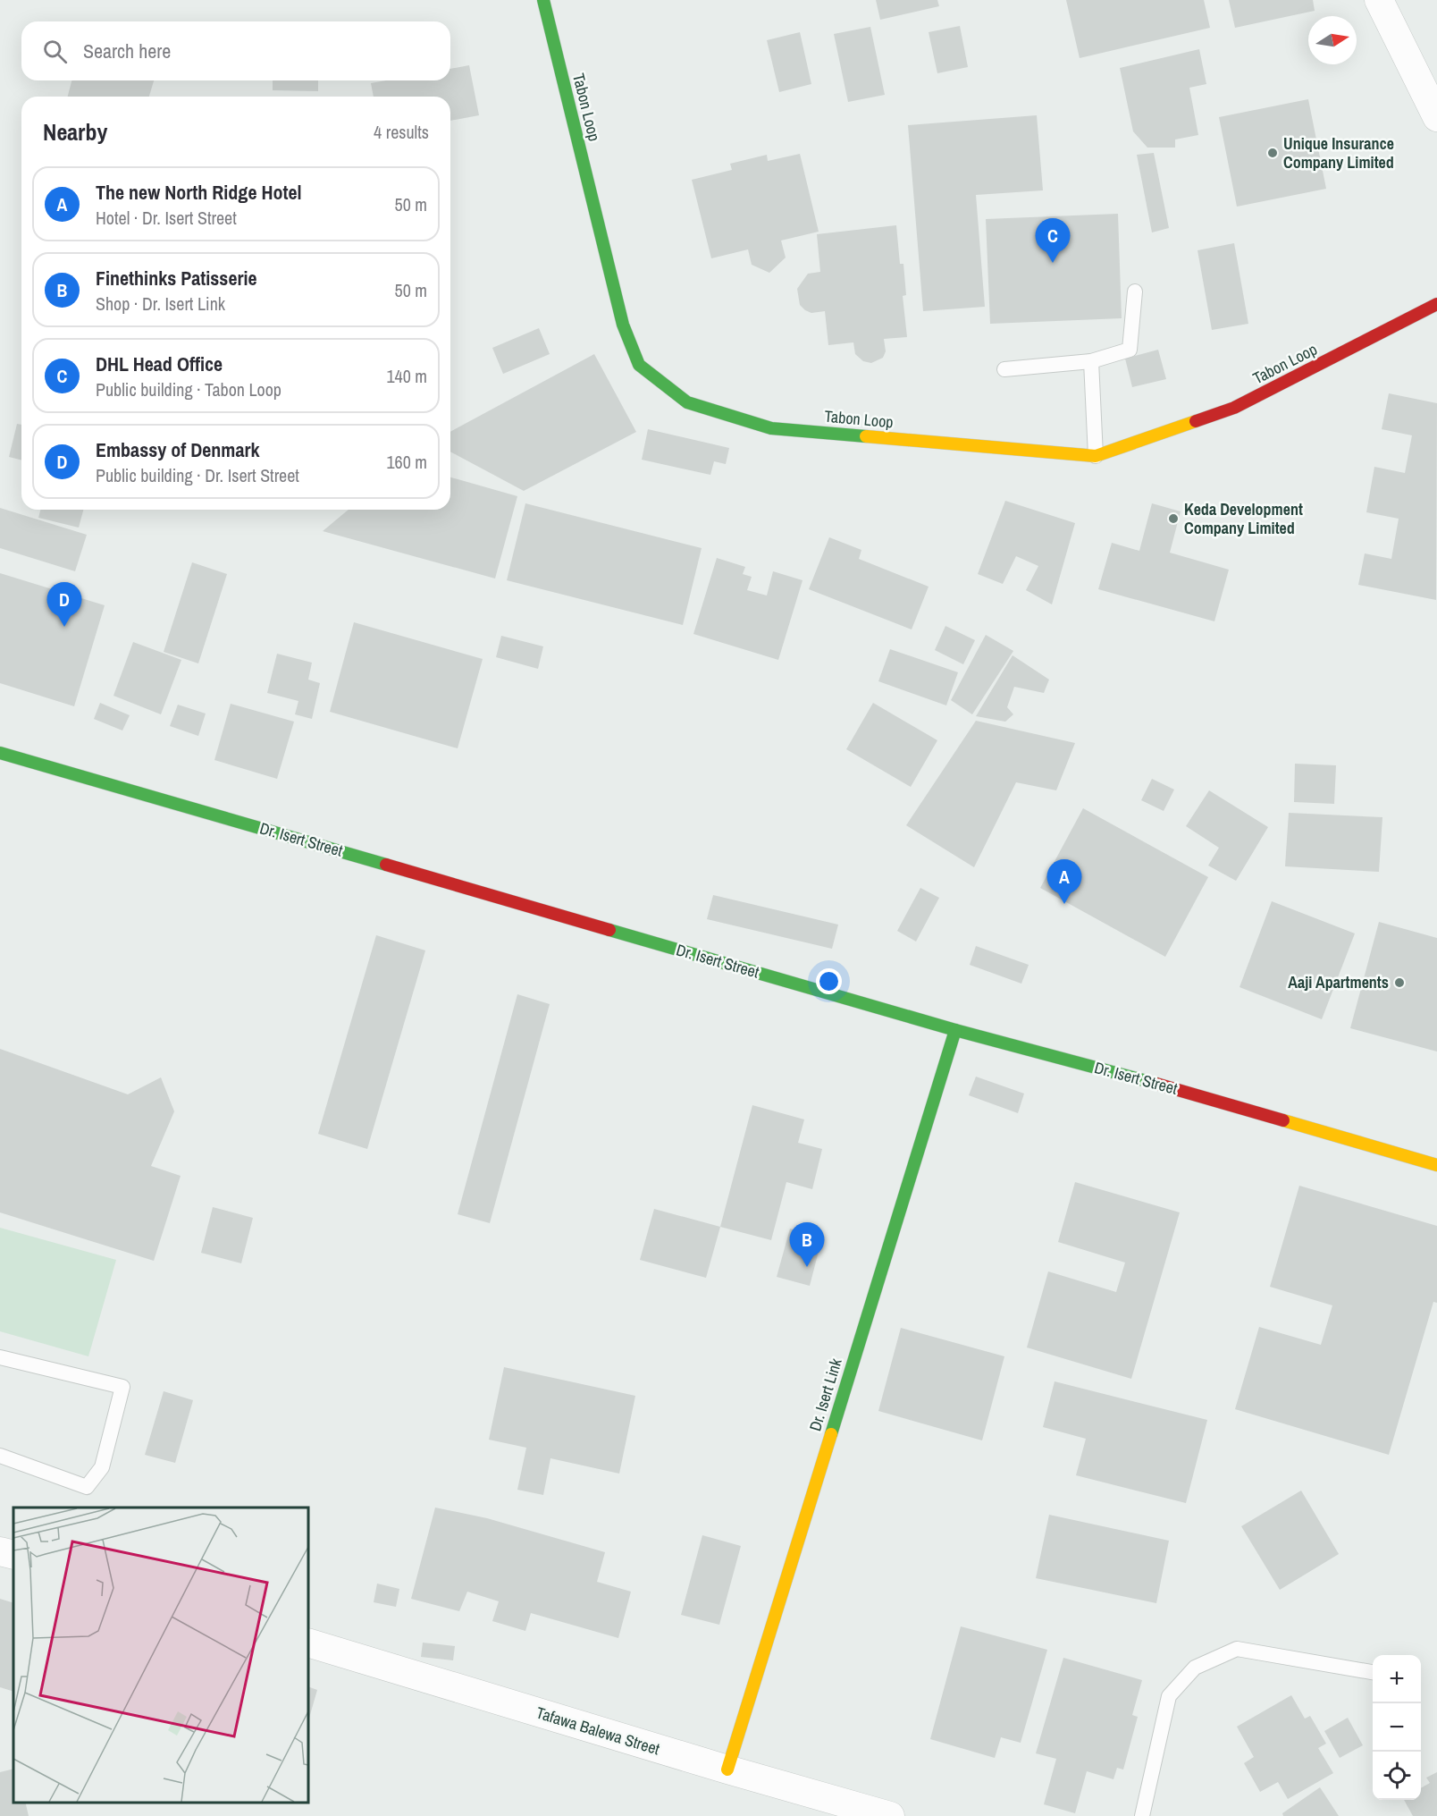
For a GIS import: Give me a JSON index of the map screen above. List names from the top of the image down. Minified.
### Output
{"streets":{"street":["Tabon Loop","Dr. Isert Street","Dr. Isert Link","Tafawa Balewa Street"]},"crossings":[["Dr. Isert Street","Dr. Isert Link"],["Dr. Isert Link","Tafawa Balewa Street"]],"places":["Unique Insurance Company Limited","Keda Development Company Limited","Aaji Apartments"],"north":"right","page":{"search":"Search here","heading":["Nearby","4 results"],"list":[{"mark":"A","name":"The new North Ridge Hotel","note":"Hotel · Dr. Isert Street","value":"50 m"},{"mark":"B","name":"Finethinks Patisserie","note":"Shop · Dr. Isert Link","value":"50 m"},{"mark":"C","name":"DHL Head Office","note":"Public building · Tabon Loop","value":"140 m"},{"mark":"D","name":"Embassy of Denmark","note":"Public building · Dr. Isert Street","value":"160 m"}],"pins":["C","D","A","B"],"map_buttons":["+","−"]}}
